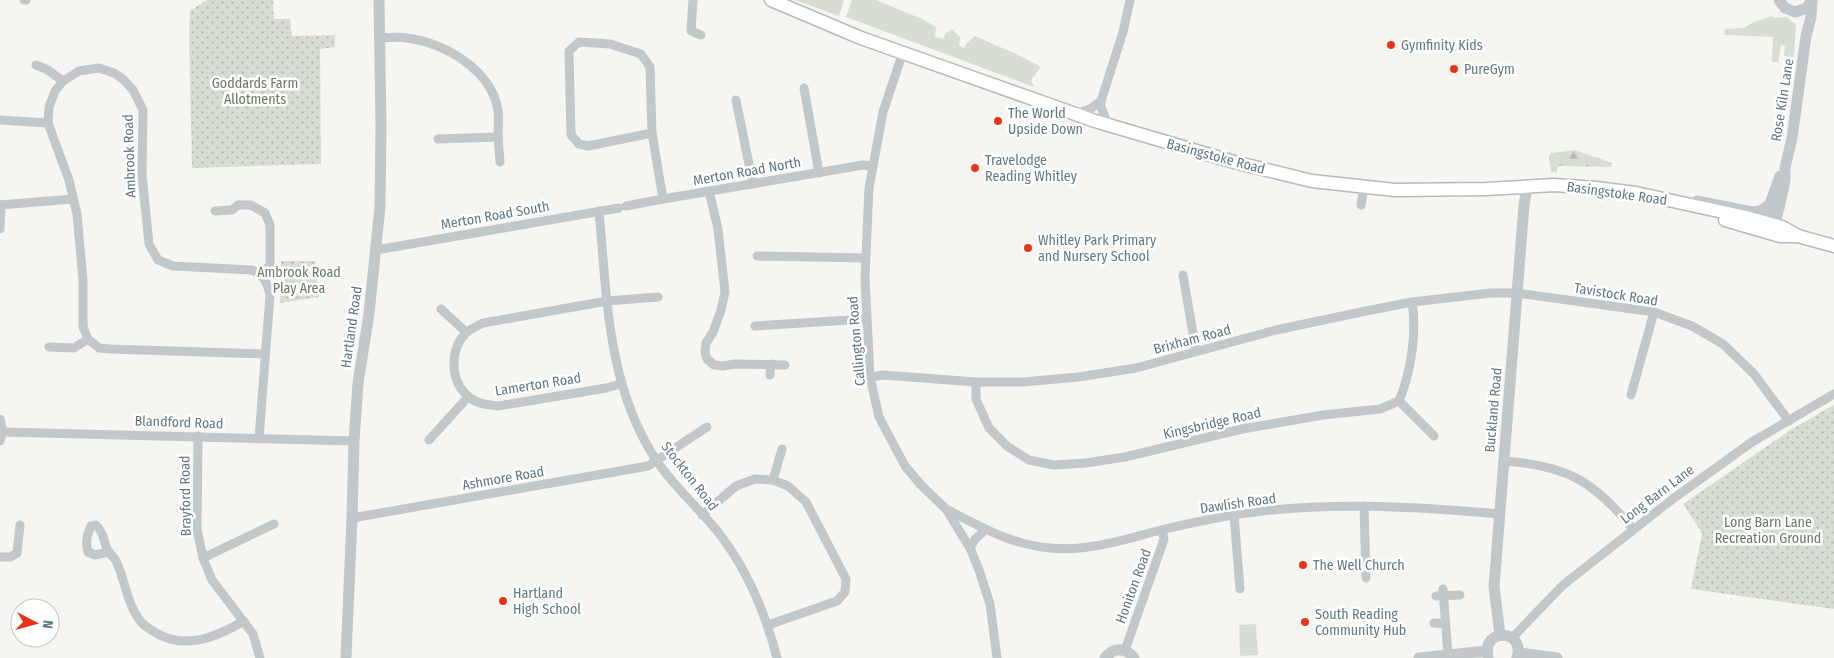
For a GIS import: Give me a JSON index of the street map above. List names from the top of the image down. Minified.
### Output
{"streets":{"main road":["Basingstoke Road"],"street":["Rose Kiln Lane","Ambrook Road","Merton Road North","Merton Road South","Tavistock Road","Hartland Road","Brixham Road","Callington Road","Lamerton Road","Buckland Road","Blandford Road","Kingsbridge Road","Stockton Road","Ashmore Road","Long Barn Lane","Brayford Road","Dawlish Road","Honiton Road"]},"crossings":[["Rose Kiln Lane","Basingstoke Road"],["Basingstoke Road","Callington Road"],["Basingstoke Road","Buckland Road"],["Merton Road North","Merton Road South"],["Merton Road North","Callington Road"],["Merton Road South","Hartland Road"],["Merton Road South","Stockton Road"],["Tavistock Road","Brixham Road"],["Tavistock Road","Buckland Road"],["Tavistock Road","Long Barn Lane"],["Hartland Road","Blandford Road"],["Hartland Road","Ashmore Road"],["Brixham Road","Callington Road"],["Brixham Road","Buckland Road"],["Brixham Road","Kingsbridge Road"],["Callington Road","Dawlish Road"],["Lamerton Road","Stockton Road"],["Buckland Road","Dawlish Road"],["Blandford Road","Brayford Road"],["Stockton Road","Ashmore Road"],["Dawlish Road","Honiton Road"]],"parks":["Goddards Farm Allotments","Ambrook Road Play Area","Long Barn Lane Recreation Ground"],"places":["Gymfinity Kids","PureGym","The World Upside Down","Travelodge Reading Whitley","Whitley Park Primary and Nursery School","The Well Church","Hartland High School","South Reading Community Hub"],"north":"right"}
